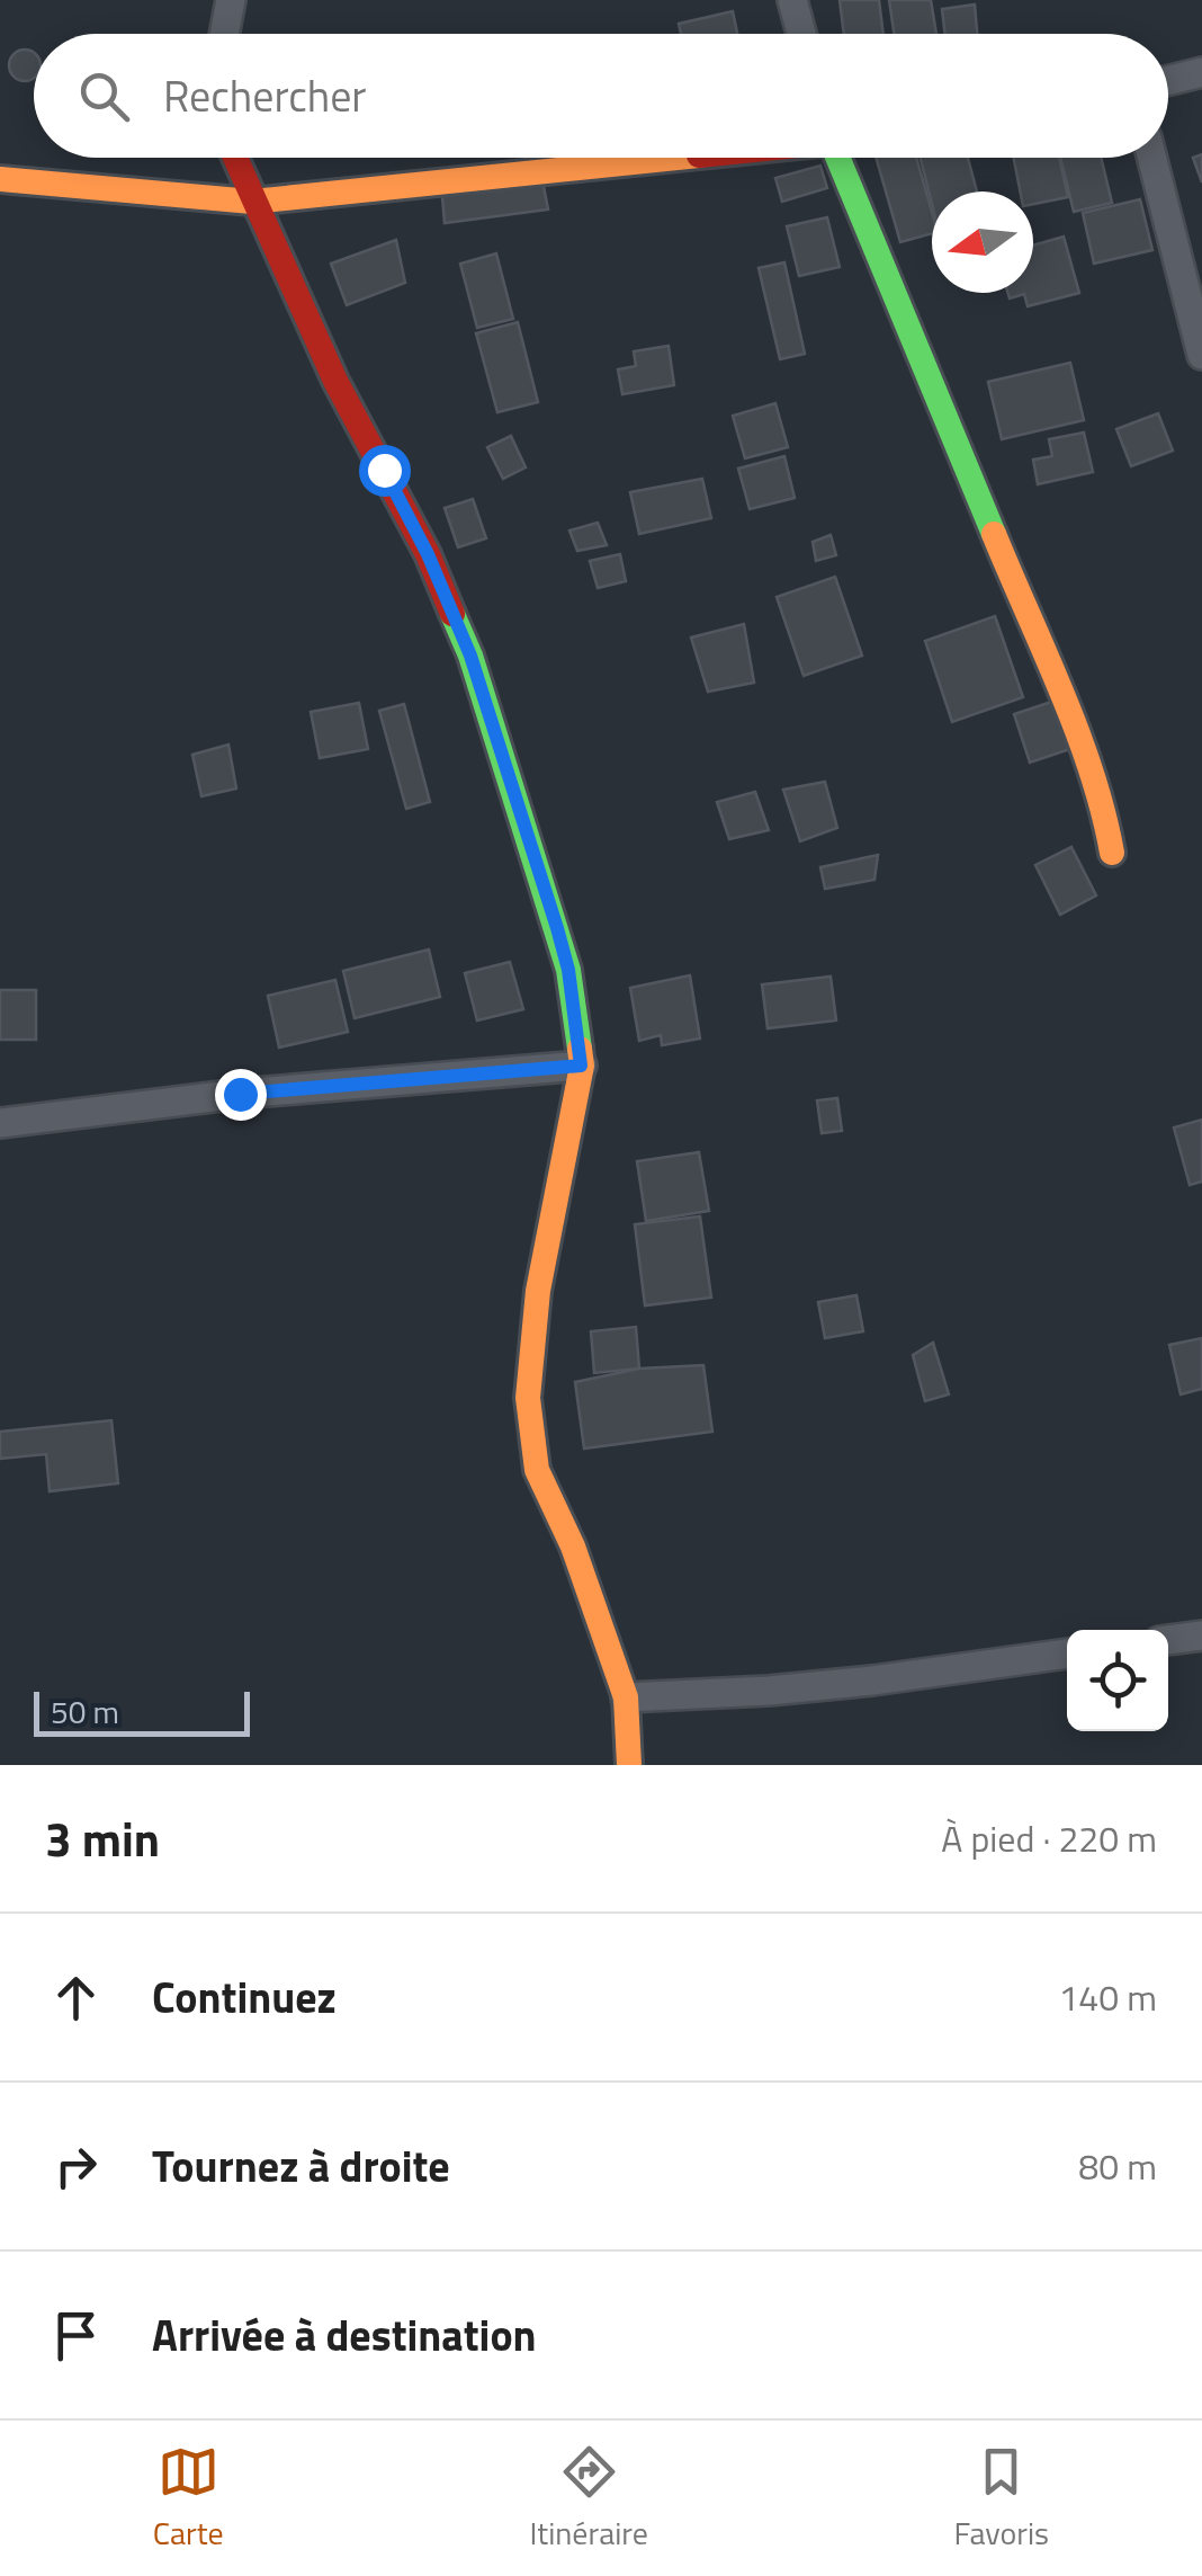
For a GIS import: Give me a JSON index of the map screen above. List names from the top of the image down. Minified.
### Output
{"scale_bar":"50 m","north":"left","page":{"search":"Rechercher","scale":"50 m","heading":["3 min","À pied · 220 m"],"list":[["Continuez","140 m"],["Tournez à droite","80 m"],"Arrivée à destination"],"nav":["Carte","Itinéraire","Favoris"]}}
